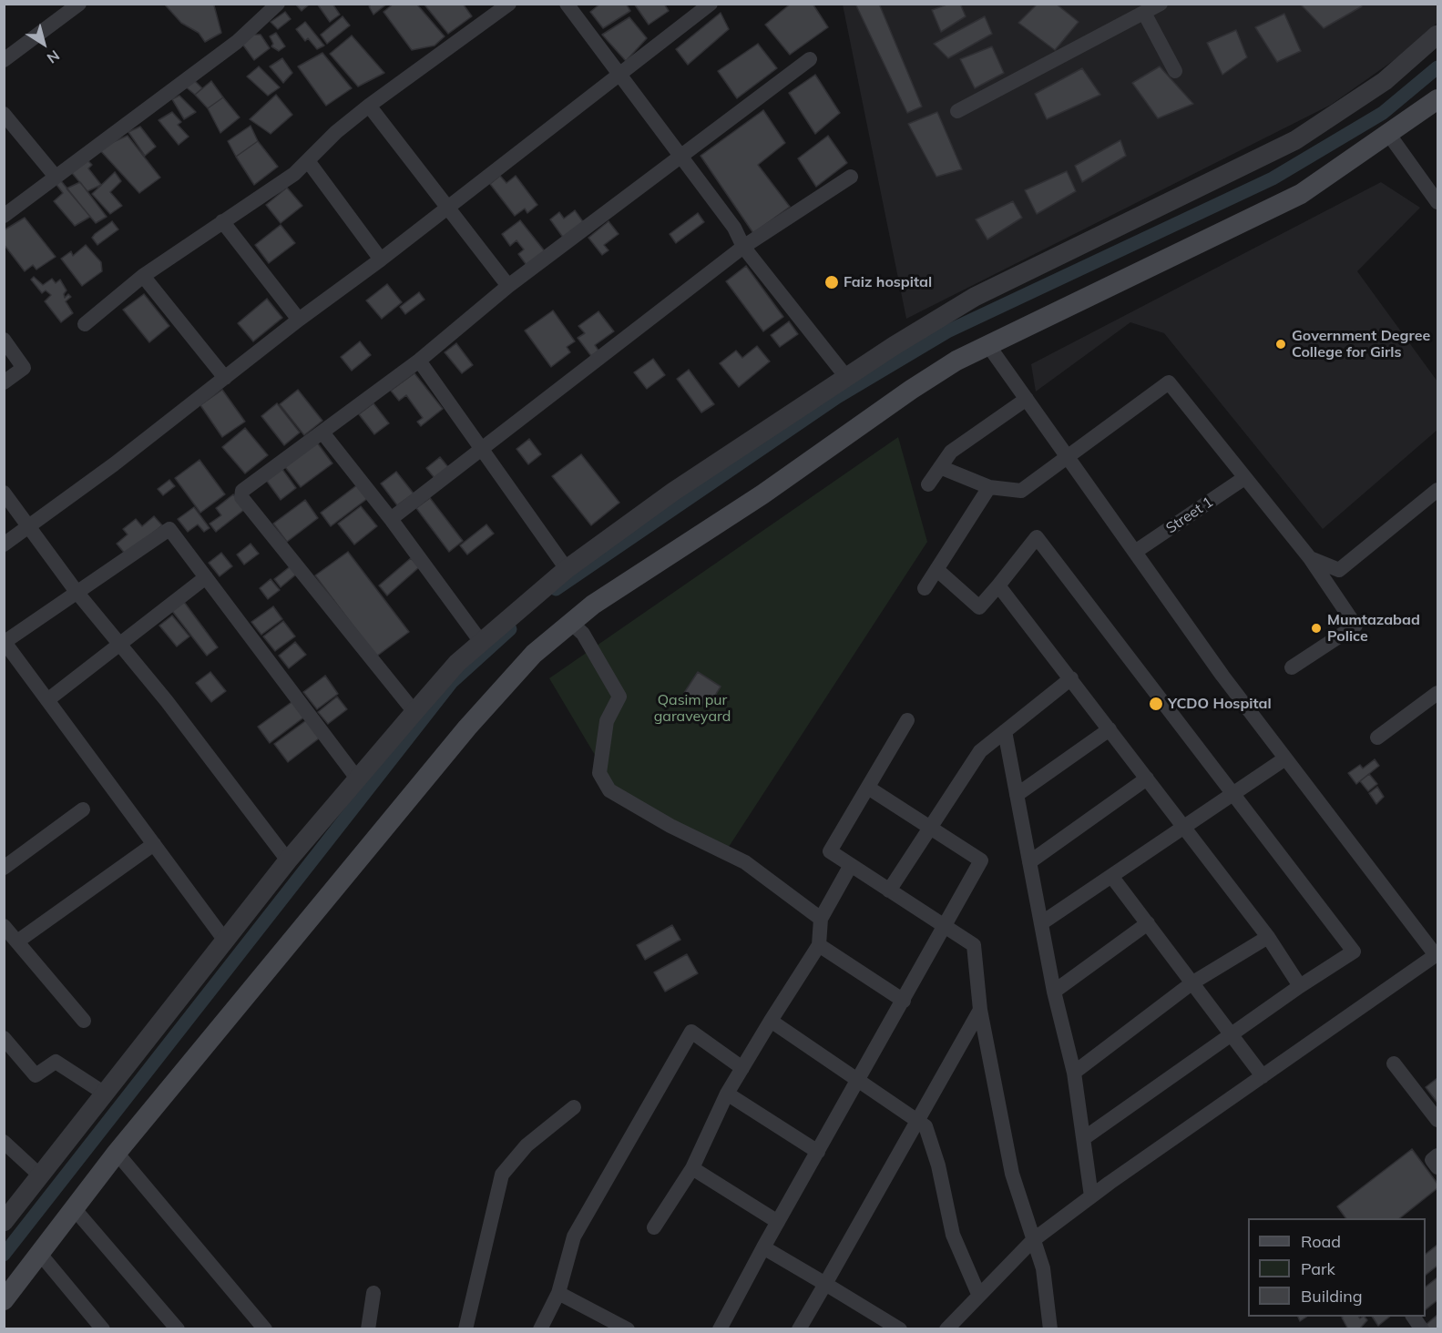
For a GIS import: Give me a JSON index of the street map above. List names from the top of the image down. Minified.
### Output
{"streets":{"street":["Street 1"]},"parks":["Qasim pur garaveyard"],"places":["Faiz hospital","Government Degree College for Girls","Mumtazabad Police","YCDO Hospital"],"legend":["Road","Park","Building"],"north":"bottom right"}
